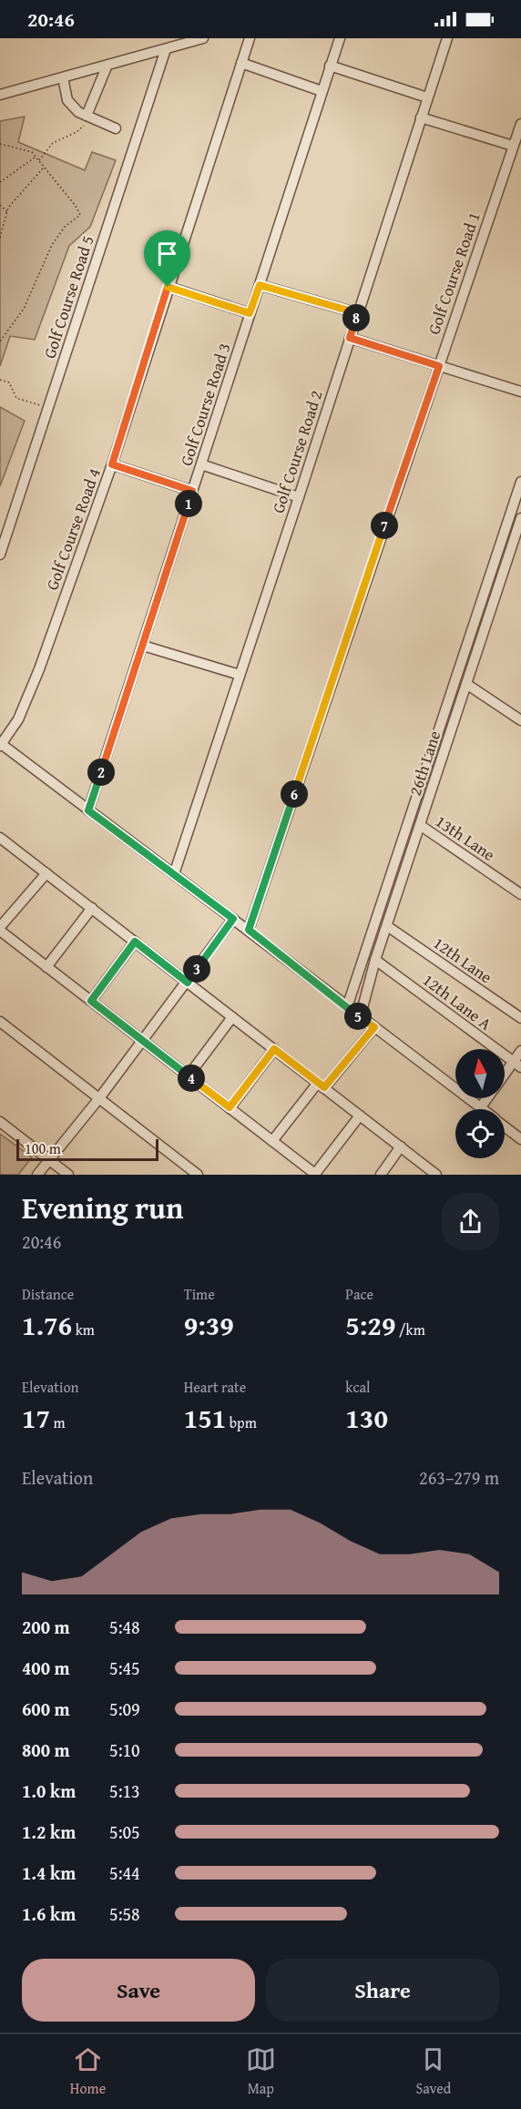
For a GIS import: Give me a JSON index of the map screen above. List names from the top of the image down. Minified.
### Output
{"streets":{"street":["Golf Course Road 1","Golf Course Road 5","Golf Course Road 3","Golf Course Road 2","Golf Course Road 4","26th Lane","13th Lane","12th Lane","12th Lane A"]},"crossings":[["26th Lane","13th Lane"],["26th Lane","12th Lane"],["26th Lane","12th Lane A"]],"scale_bar":"100 m","north":"top","page":{"status":"20:46","pins":["8","1","7","2","6","3","5","4"],"scale":"100 m","heading":["Evening run","20:46"],"stats":[["Distance","1.76 km"],["Time","9:39"],["Pace","5:29 /km"],["Elevation","17 m"],["Heart rate","151 bpm"],["kcal","130"]],"chart":["Elevation","263–279 m"],"list":[{"name":"200 m","note":"5:48"},{"name":"400 m","note":"5:45"},{"name":"600 m","note":"5:09"},{"name":"800 m","note":"5:10"},{"name":"1.0 km","note":"5:13"},{"name":"1.2 km","note":"5:05"},{"name":"1.4 km","note":"5:44"},{"name":"1.6 km","note":"5:58"}],"buttons":["Save","Share"],"tabs":["Home","Map","Saved"]}}
